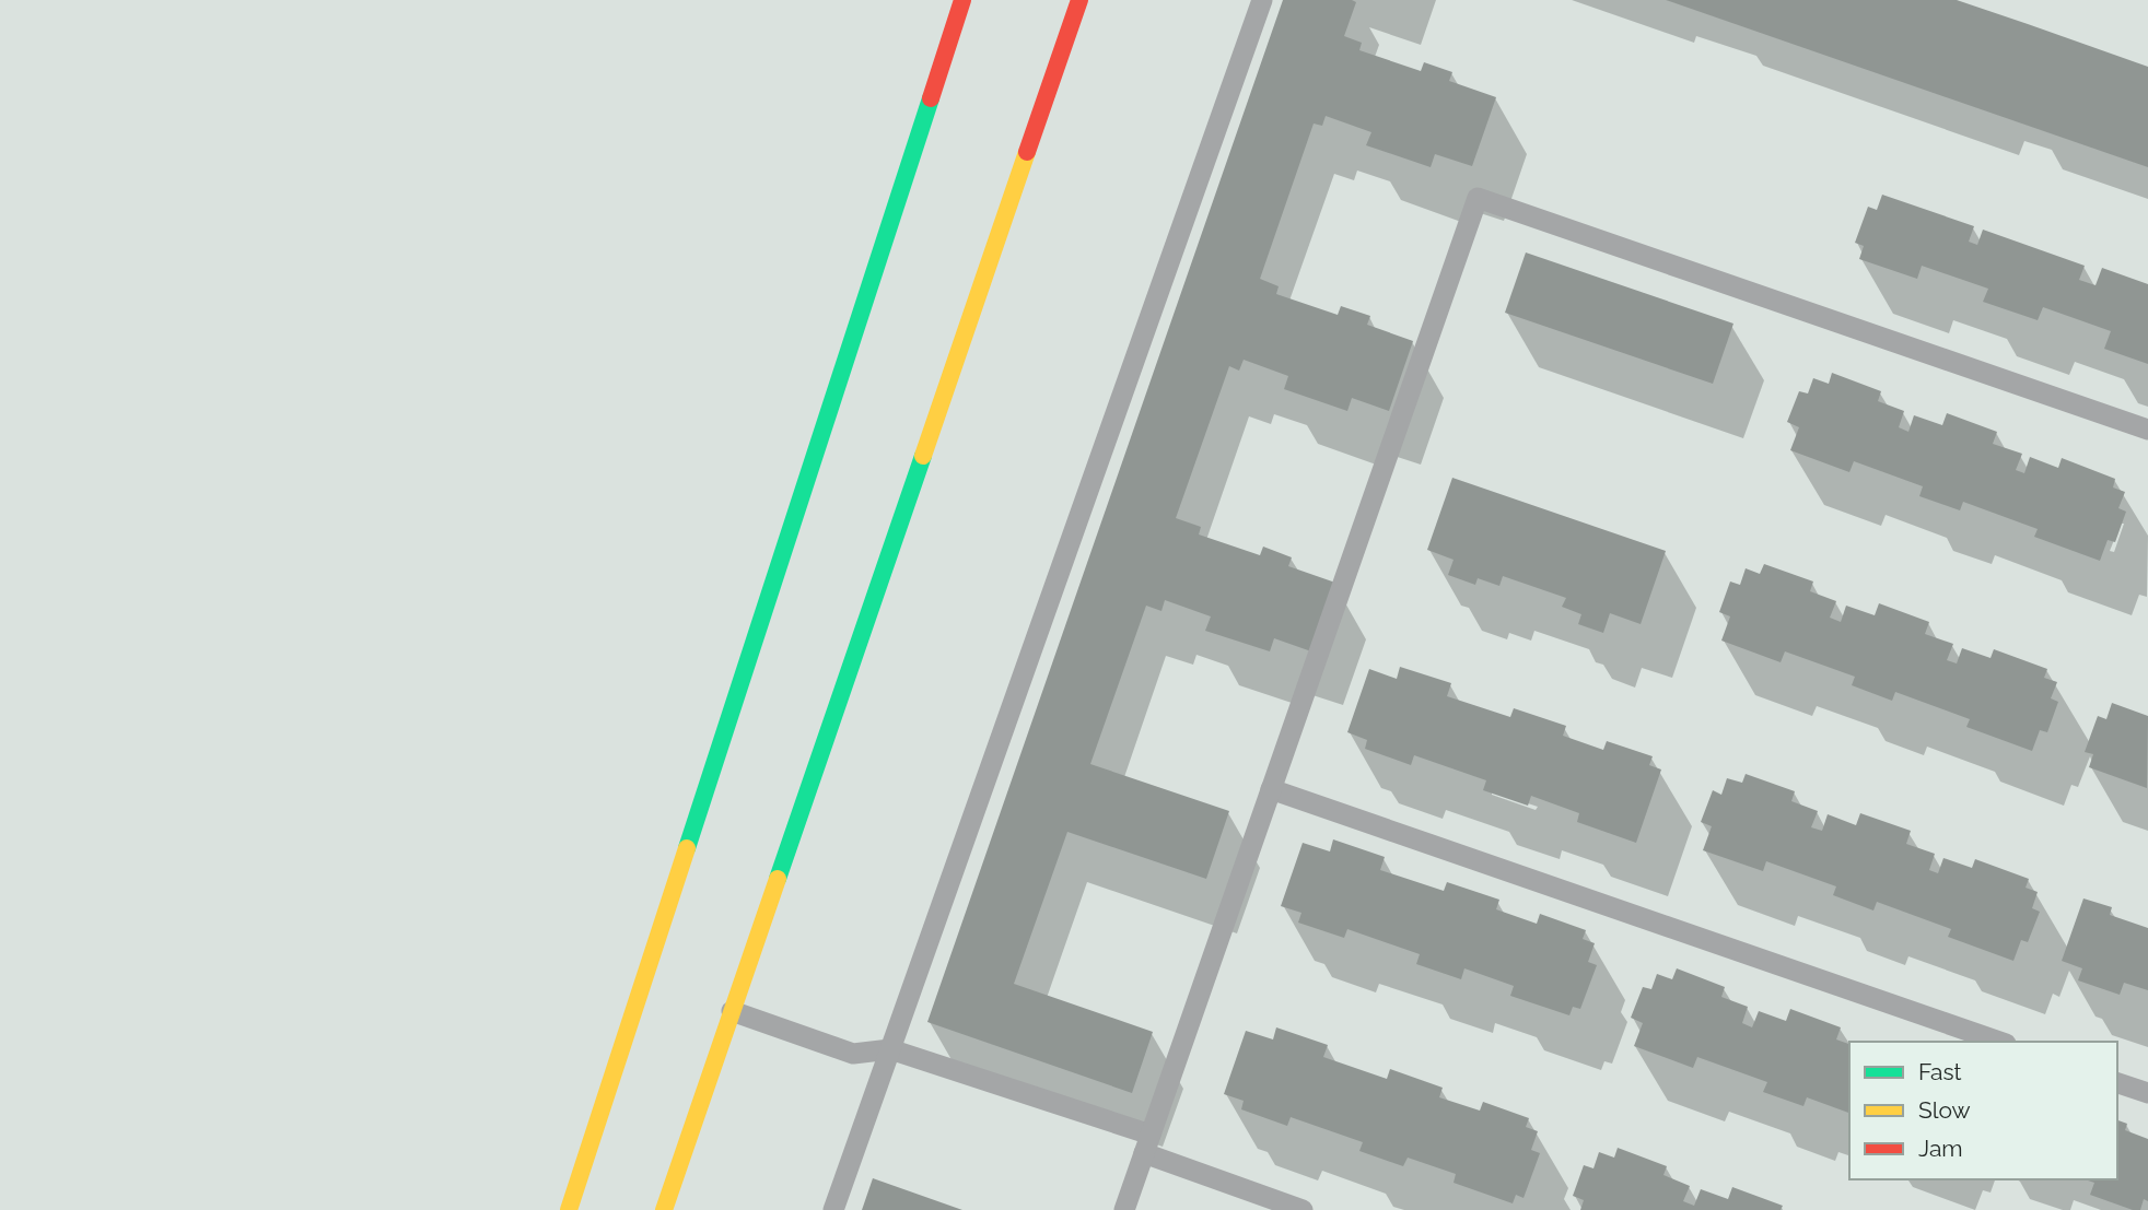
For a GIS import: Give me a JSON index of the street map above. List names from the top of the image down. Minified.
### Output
{"legend":["Fast","Slow","Jam"]}
